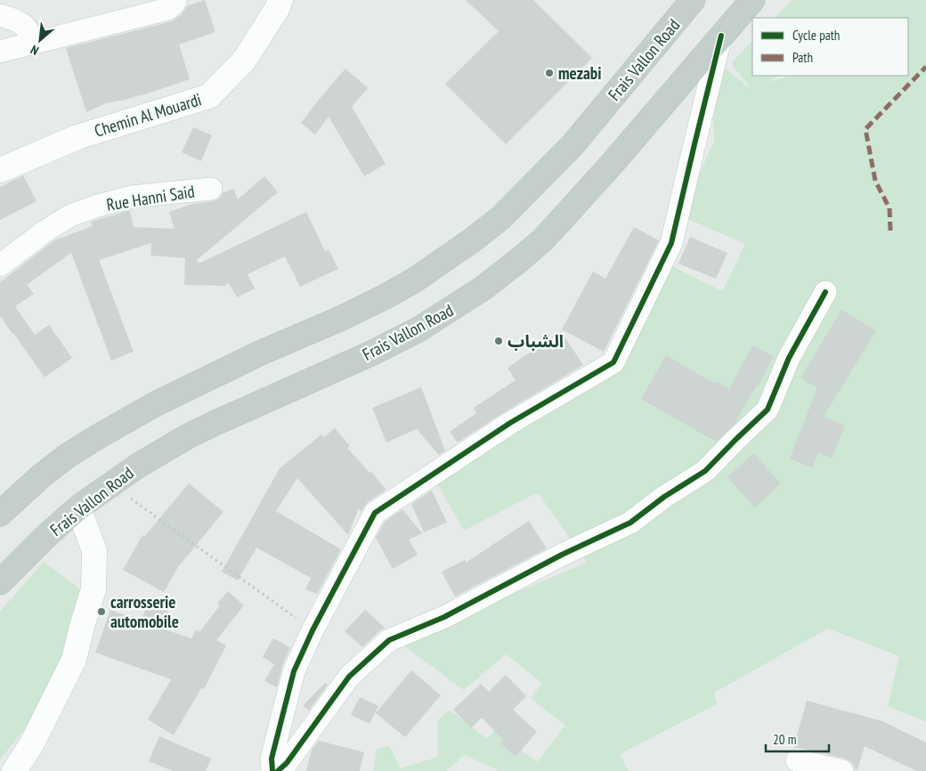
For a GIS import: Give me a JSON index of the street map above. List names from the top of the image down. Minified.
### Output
{"streets":{"highway":["Frais Vallon Road"],"street":["Chemin Al Mouardi","Rue Hanni Said"]},"places":["mezabi","الشباب","carrosserie automobile"],"legend":["Cycle path","Path"],"scale_bar":"20 m","north":"bottom left"}
